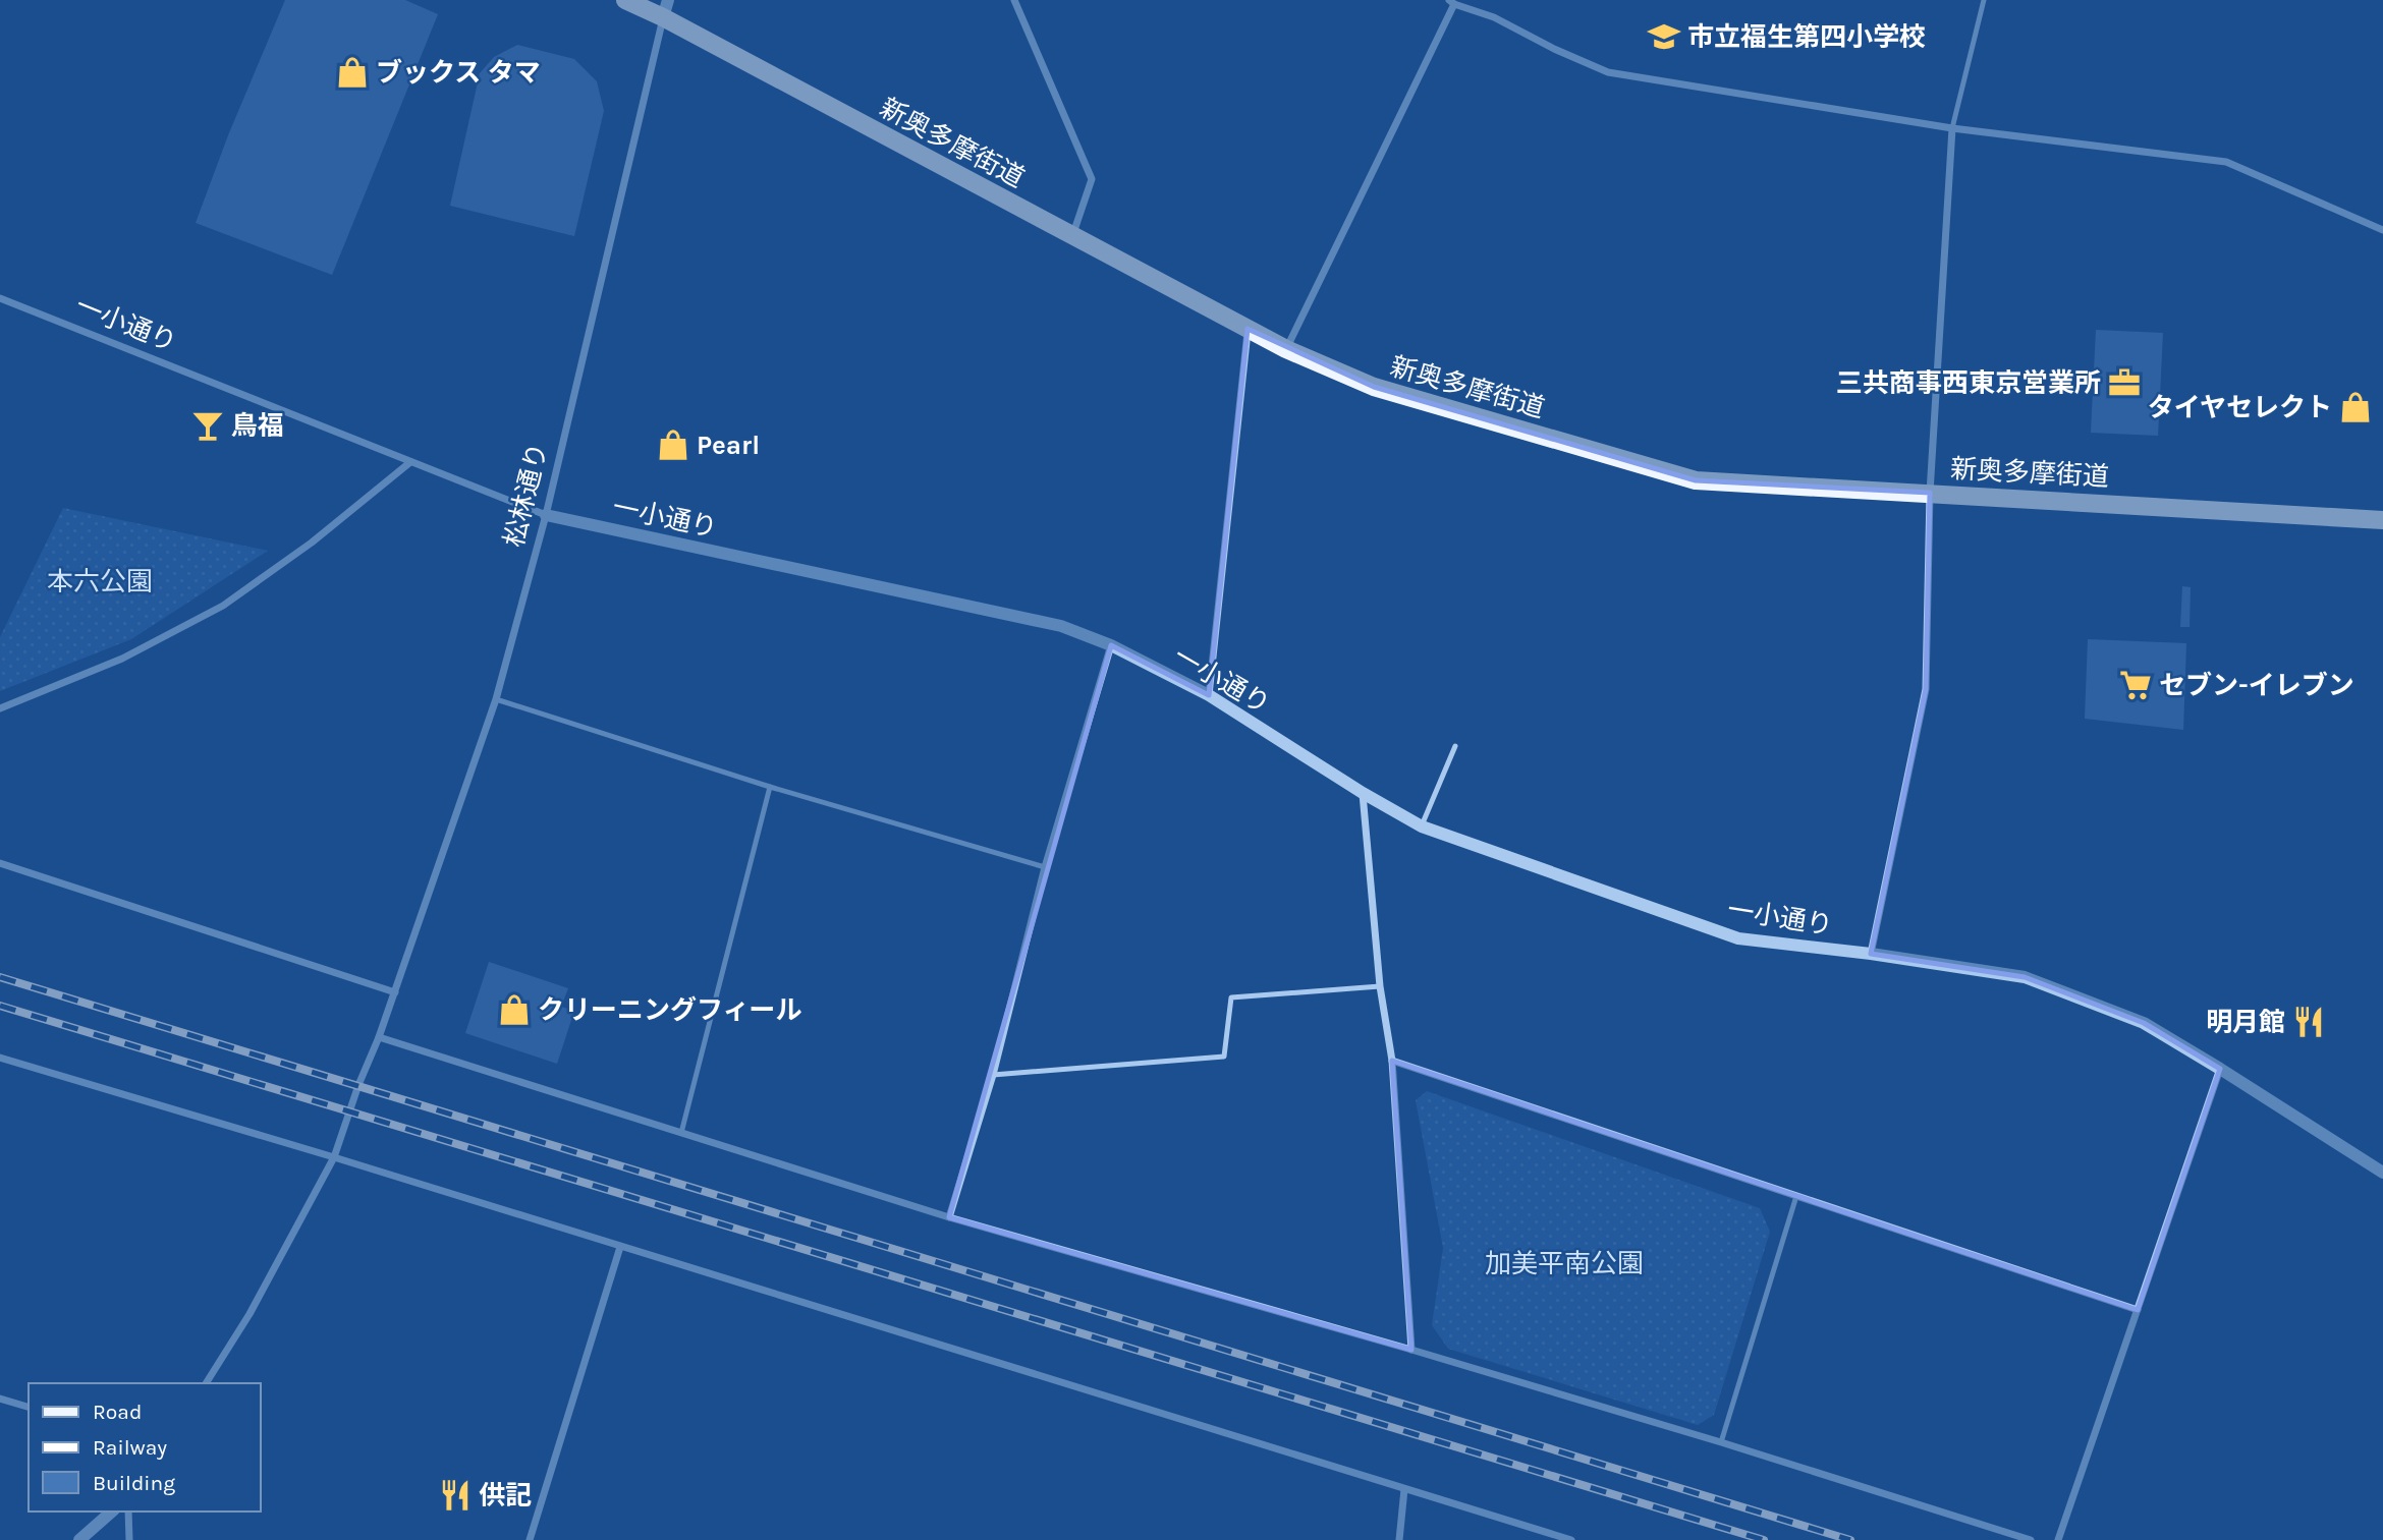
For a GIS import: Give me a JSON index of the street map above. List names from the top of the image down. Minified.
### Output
{"streets":{"main road":["新奥多摩街道"],"street":["一小通り","松林通り"]},"crossings":[["新奥多摩街道","松林通り"],["一小通り","松林通り"]],"parks":["本六公園","加美平南公園"],"places":{"school or university":["市立福生第四小学校"],"shop":["ブックス タマ","タイヤセレクト","Pearl","クリーニングフィール"],"office":["三共商事西東京営業所"],"bar":["鳥福"],"supermarket":["セブン-イレブン"],"restaurant":["明月館","供記"]},"legend":["Road","Railway","Building"]}
